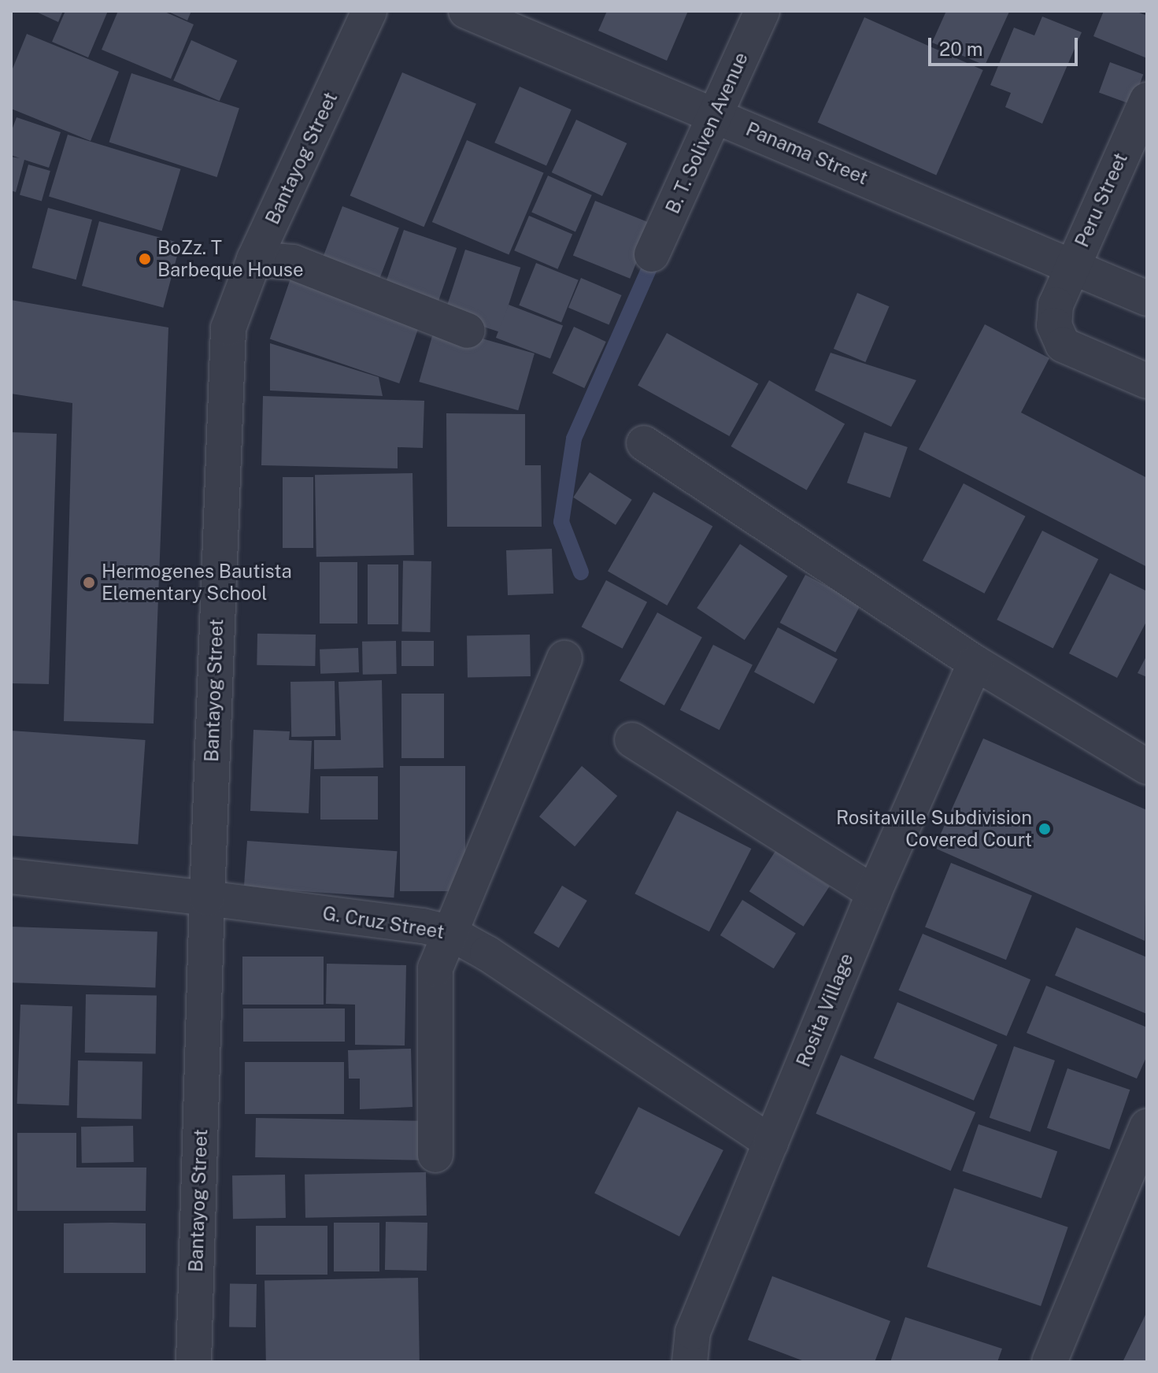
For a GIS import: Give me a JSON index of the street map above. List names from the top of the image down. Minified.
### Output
{"streets":{"street":["B. T. Soliven Avenue","Panama Street","Bantayog Street","Peru Street","G. Cruz Street","Rosita Village"]},"crossings":[["B. T. Soliven Avenue","Panama Street"],["Panama Street","Peru Street"],["Bantayog Street","G. Cruz Street"],["G. Cruz Street","Rosita Village"]],"places":["BoZz. T Barbeque House","Hermogenes Bautista Elementary School","Rositaville Subdivision Covered Court"],"scale_bar":"20 m"}
